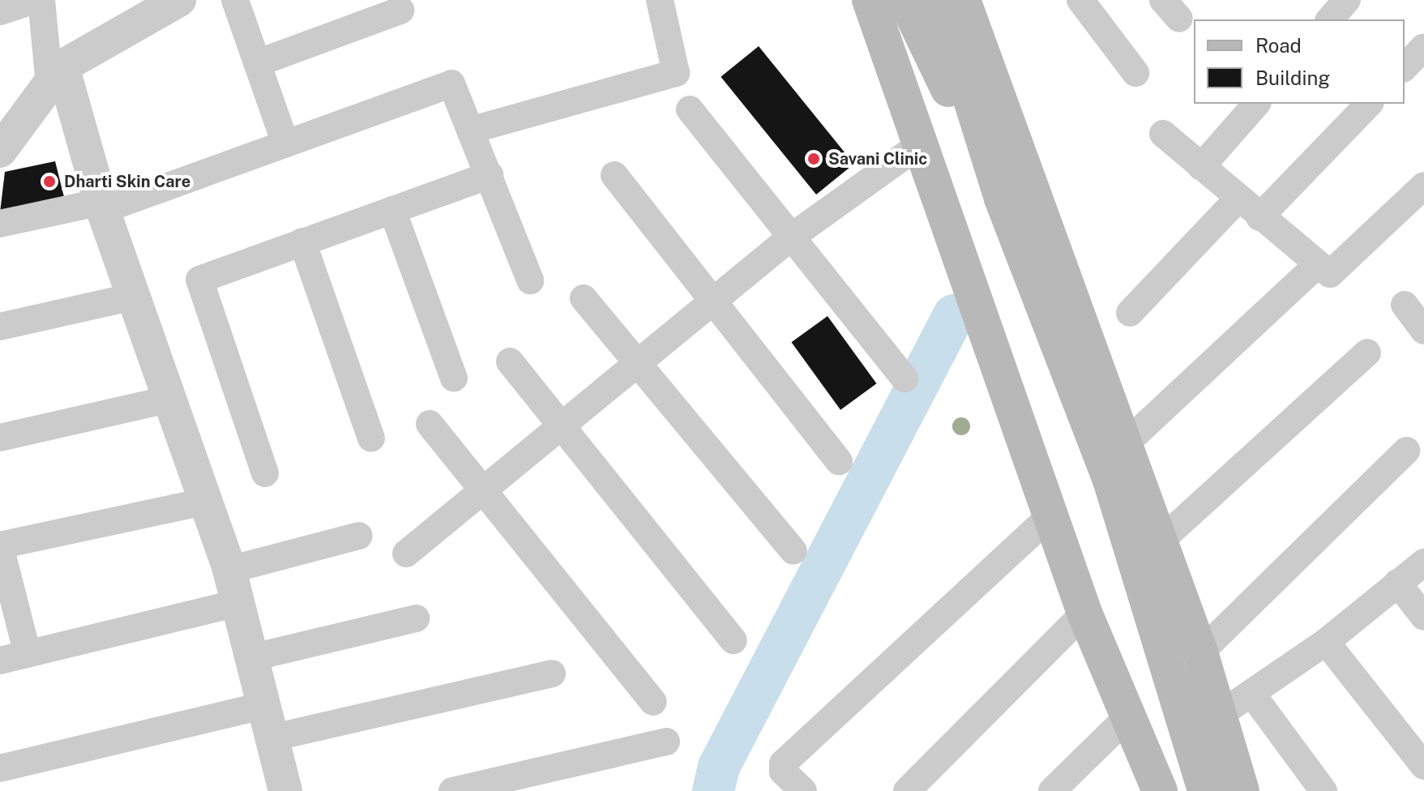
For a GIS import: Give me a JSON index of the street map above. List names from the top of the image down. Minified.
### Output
{"places":["Savani Clinic","Dharti Skin Care"],"legend":["Road","Building"]}
